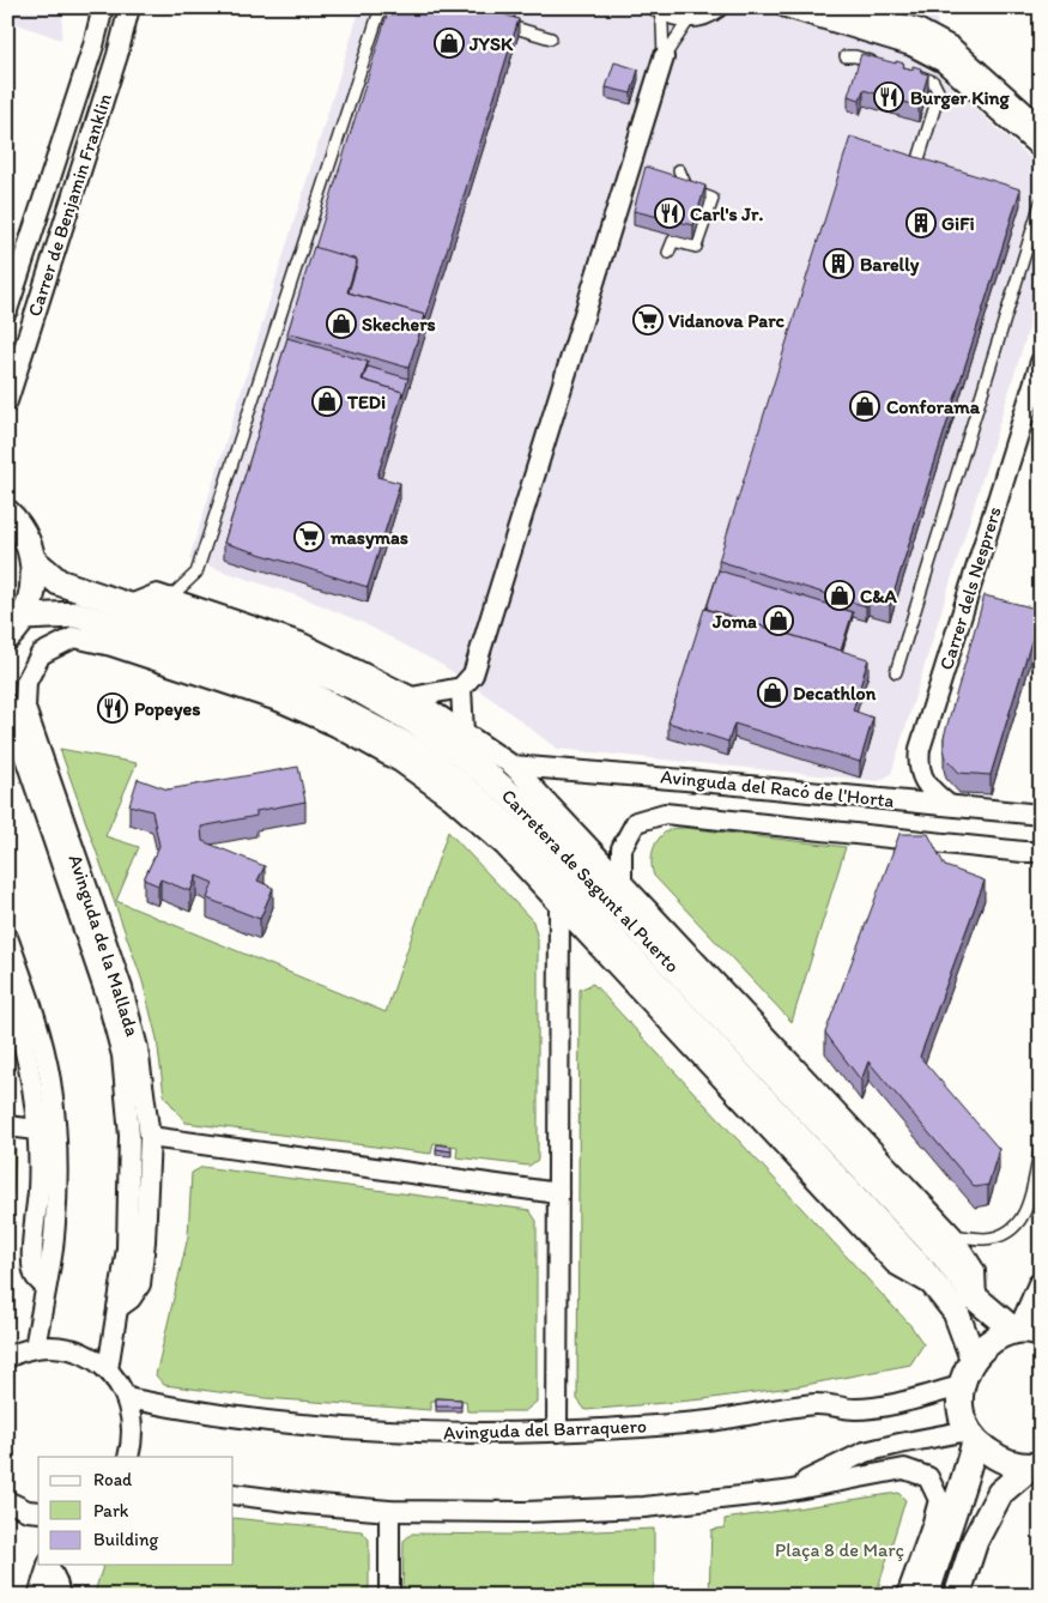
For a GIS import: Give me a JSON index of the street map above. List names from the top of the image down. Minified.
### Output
{"streets":{"street":["Carrer de Benjamin Franklin","Carrer dels Nesprers","Avinguda del Racó de l'Horta","Carretera de Sagunt al Puerto","Avinguda de la Mallada","Avinguda del Barraquero"]},"crossings":[["Carrer dels Nesprers","Avinguda del Racó de l'Horta"]],"parks":["Plaça 8 de Març"],"places":{"shop":["JYSK","Skechers","TEDi","Conforama","C&A","Joma","Decathlon"],"restaurant":["Burger King","Carl's Jr.","Popeyes"],"building":["GiFi","Barelly"],"supermarket":["Vidanova Parc","masymas"]},"legend":["Road","Park","Building"]}
